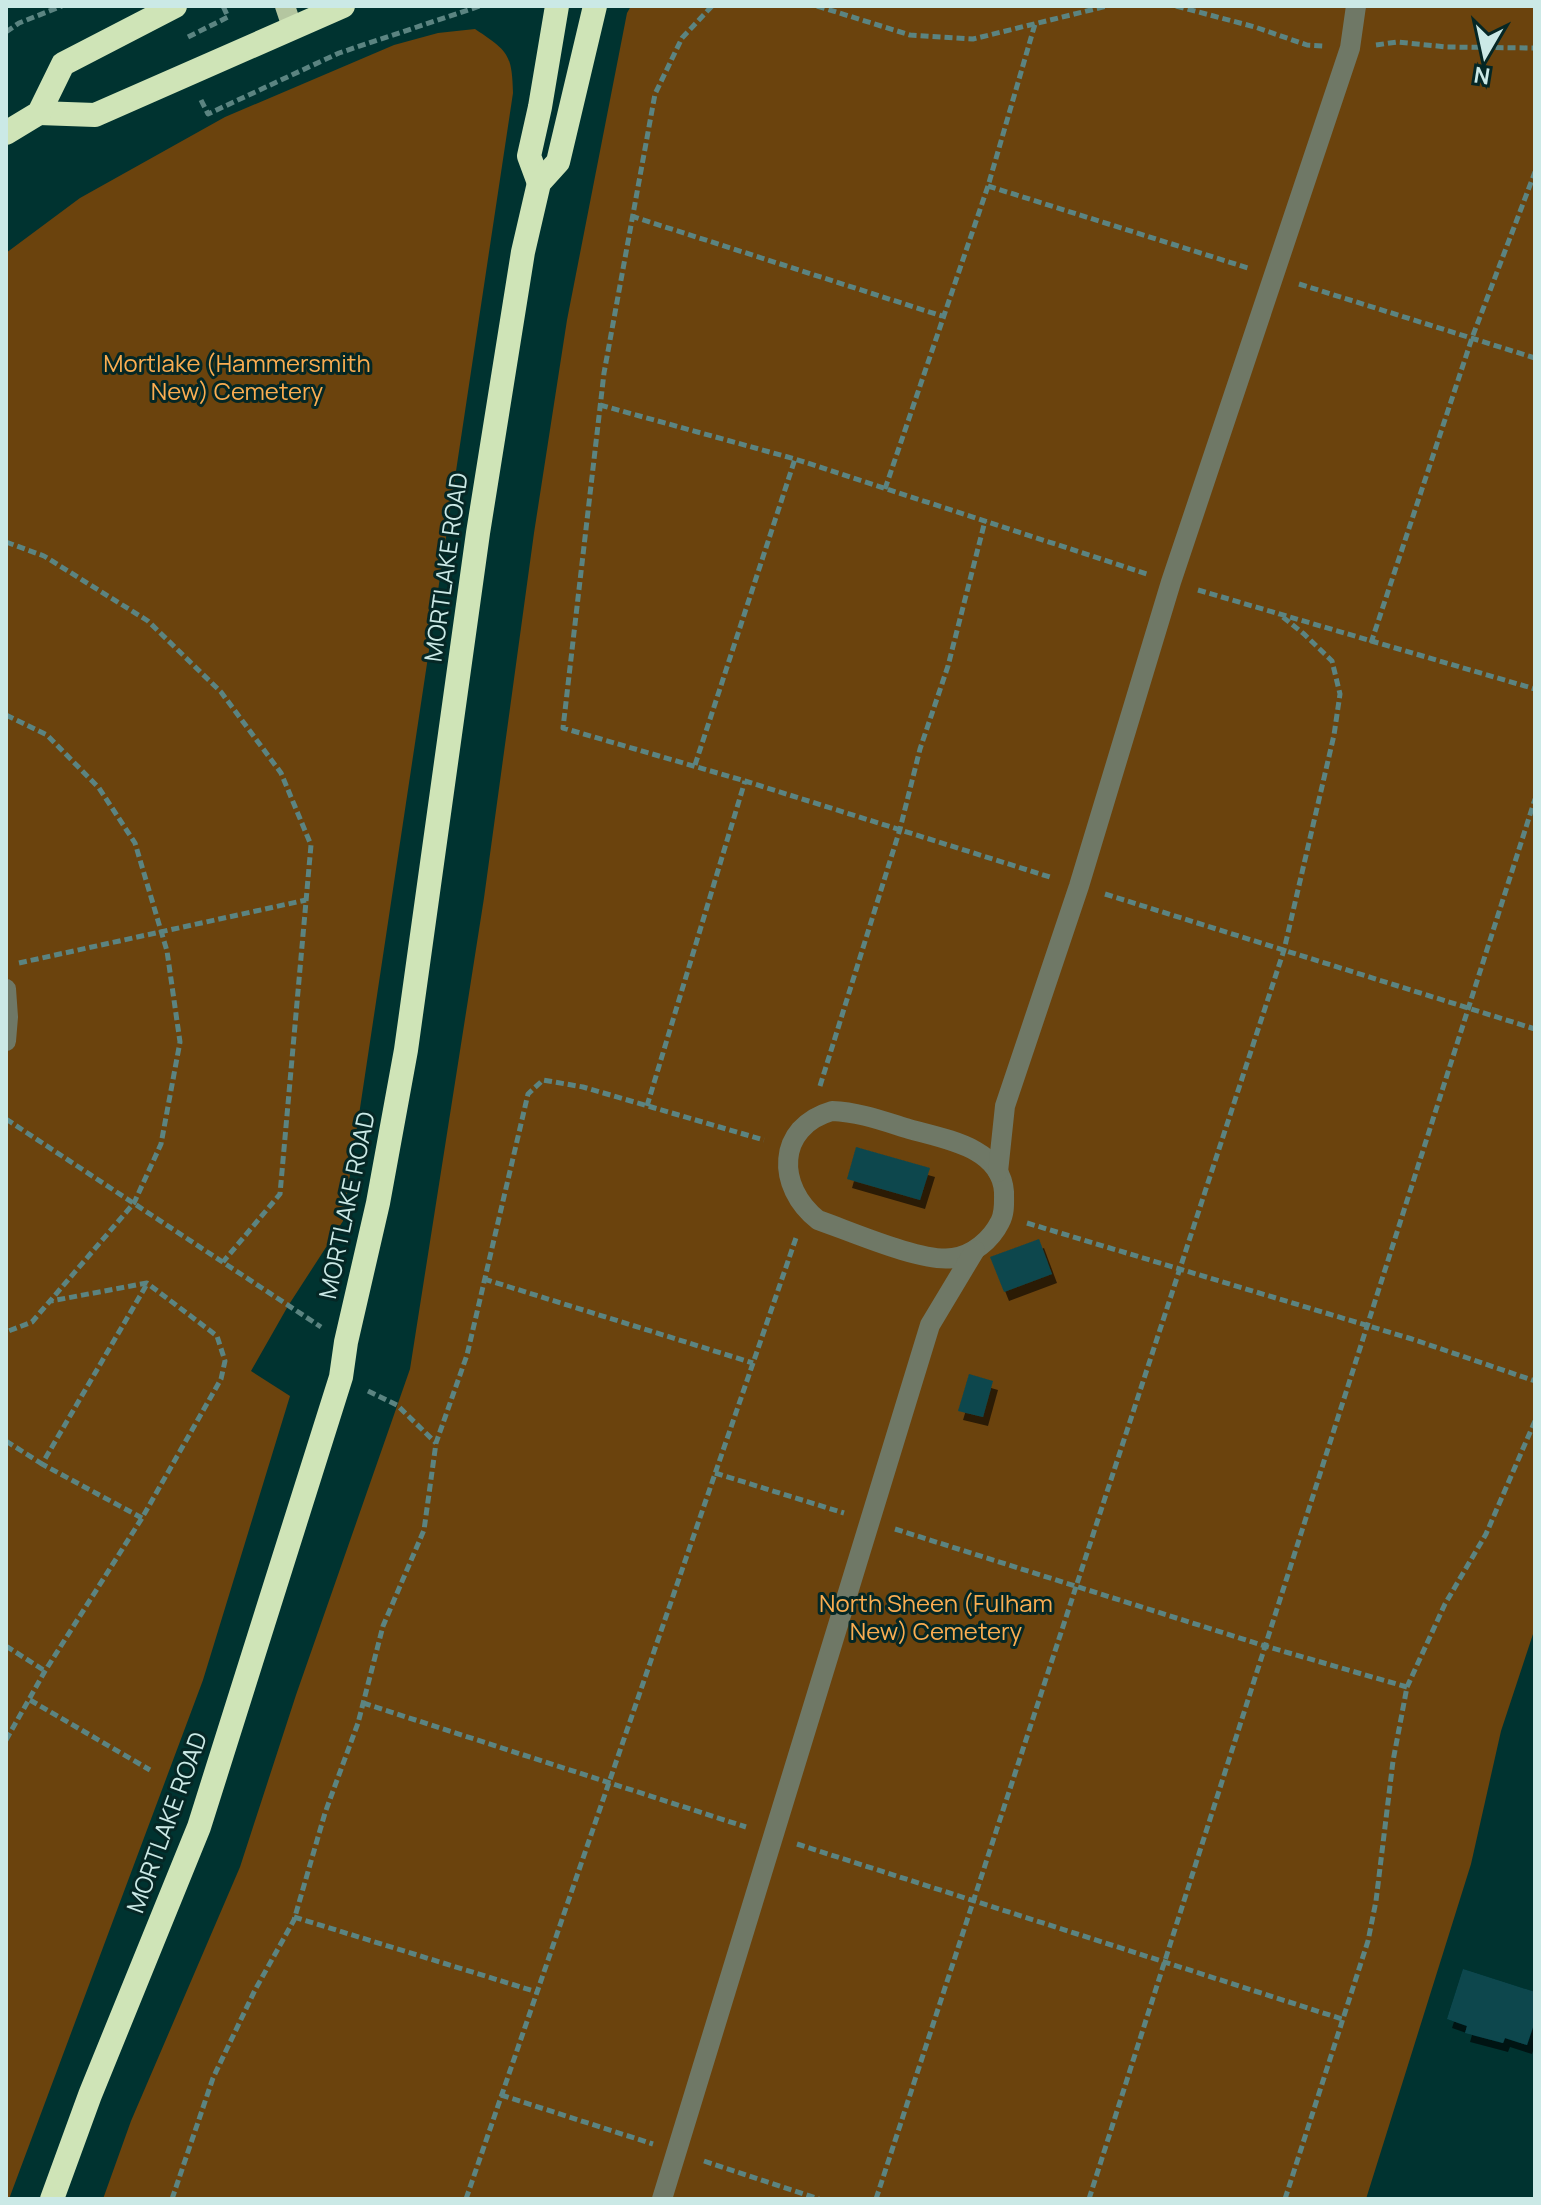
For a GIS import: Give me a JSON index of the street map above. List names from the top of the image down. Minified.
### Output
{"streets":{"highway":["MORTLAKE ROAD"]},"parks":["Mortlake (Hammersmith New) Cemetery","North Sheen (Fulham New) Cemetery"],"north":"bottom"}
